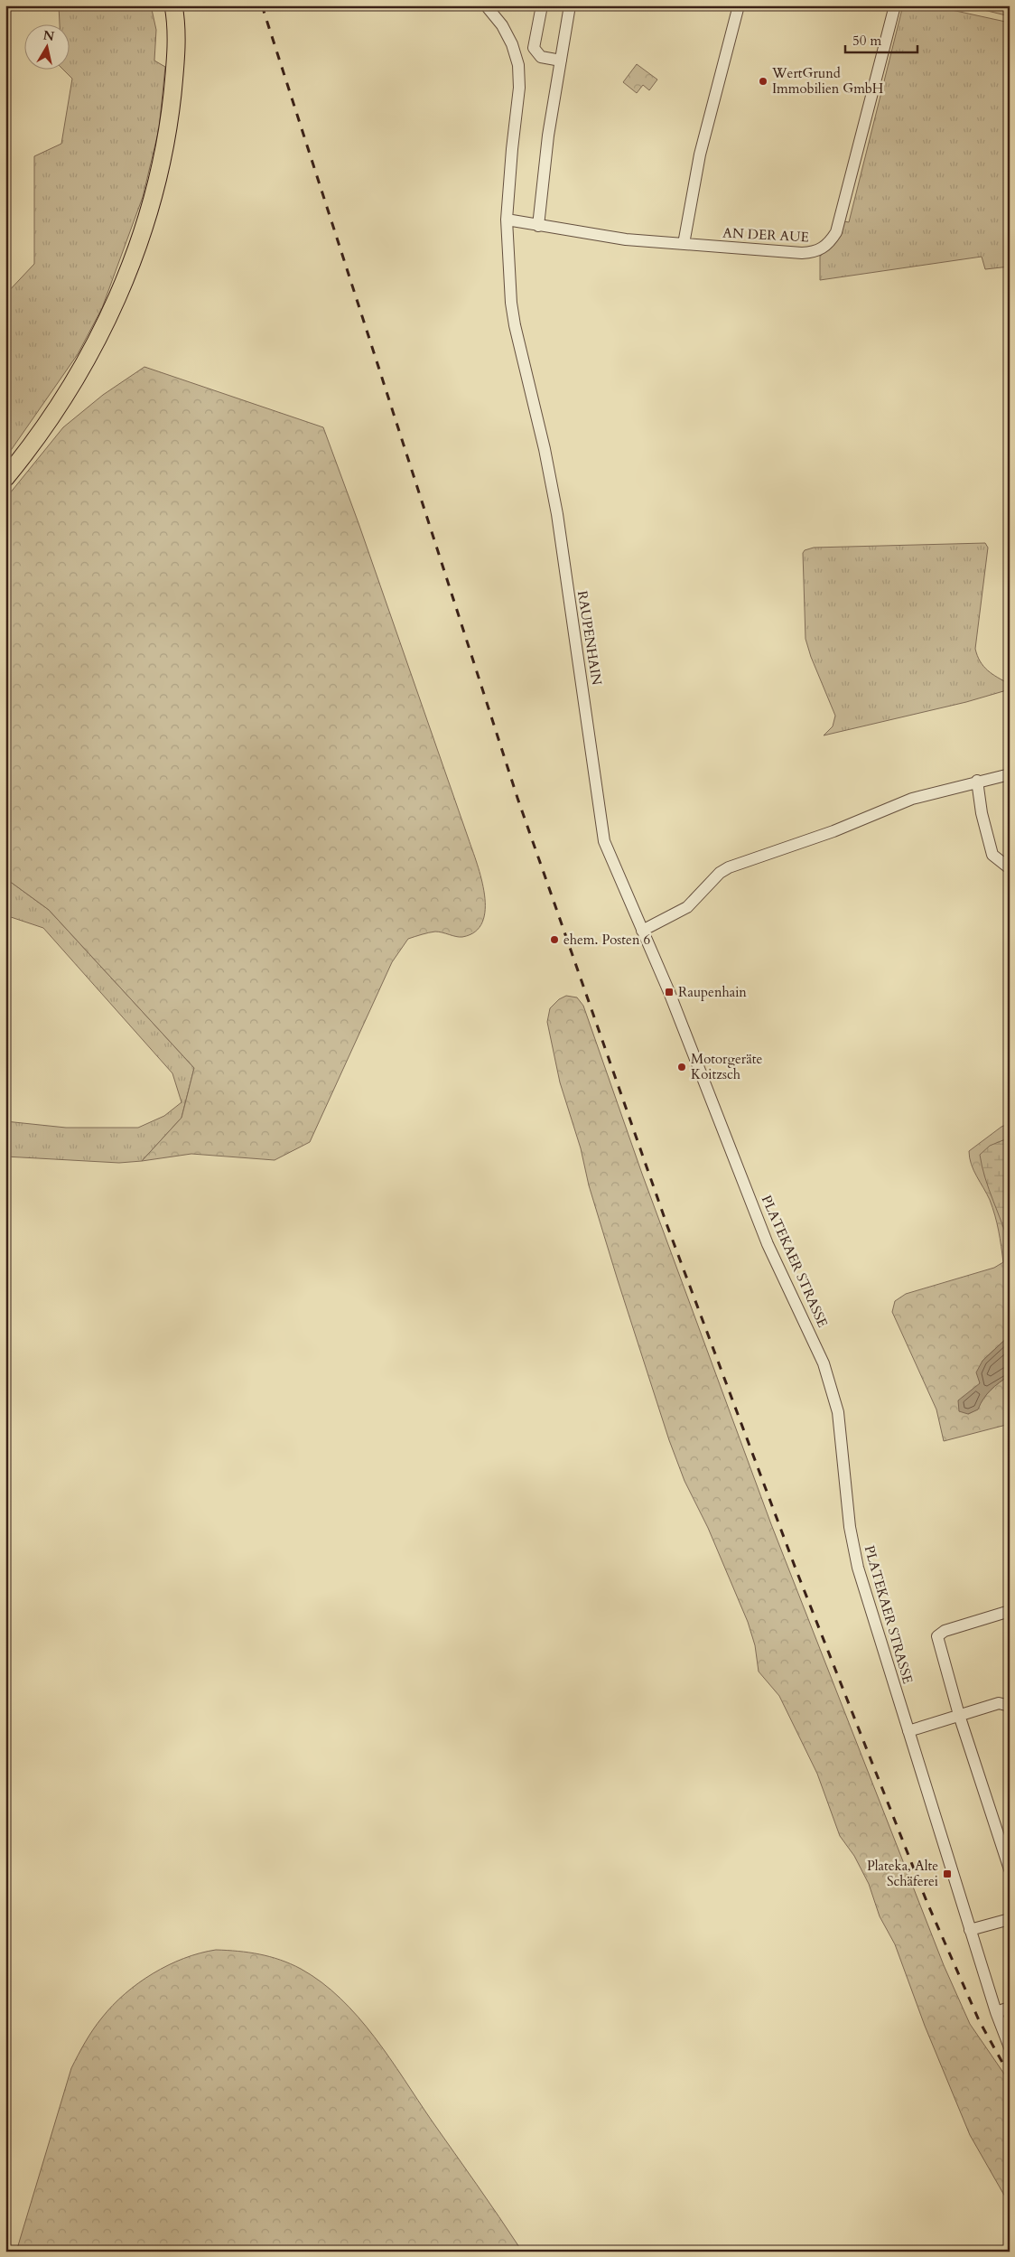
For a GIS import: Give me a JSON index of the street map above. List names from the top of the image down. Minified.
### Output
{"streets":{"street":["AN DER AUE","RAUPENHAIN","PLATEKAER STRASSE"]},"crossings":[["AN DER AUE","RAUPENHAIN"],["RAUPENHAIN","PLATEKAER STRASSE"]],"places":{"other":["WertGrund Immobilien GmbH","ehem. Posten 6","Motorgeräte Koitzsch"],"transit":["Raupenhain","Plateka, Alte Schäferei"]},"scale_bar":"50 m","north":"top"}
